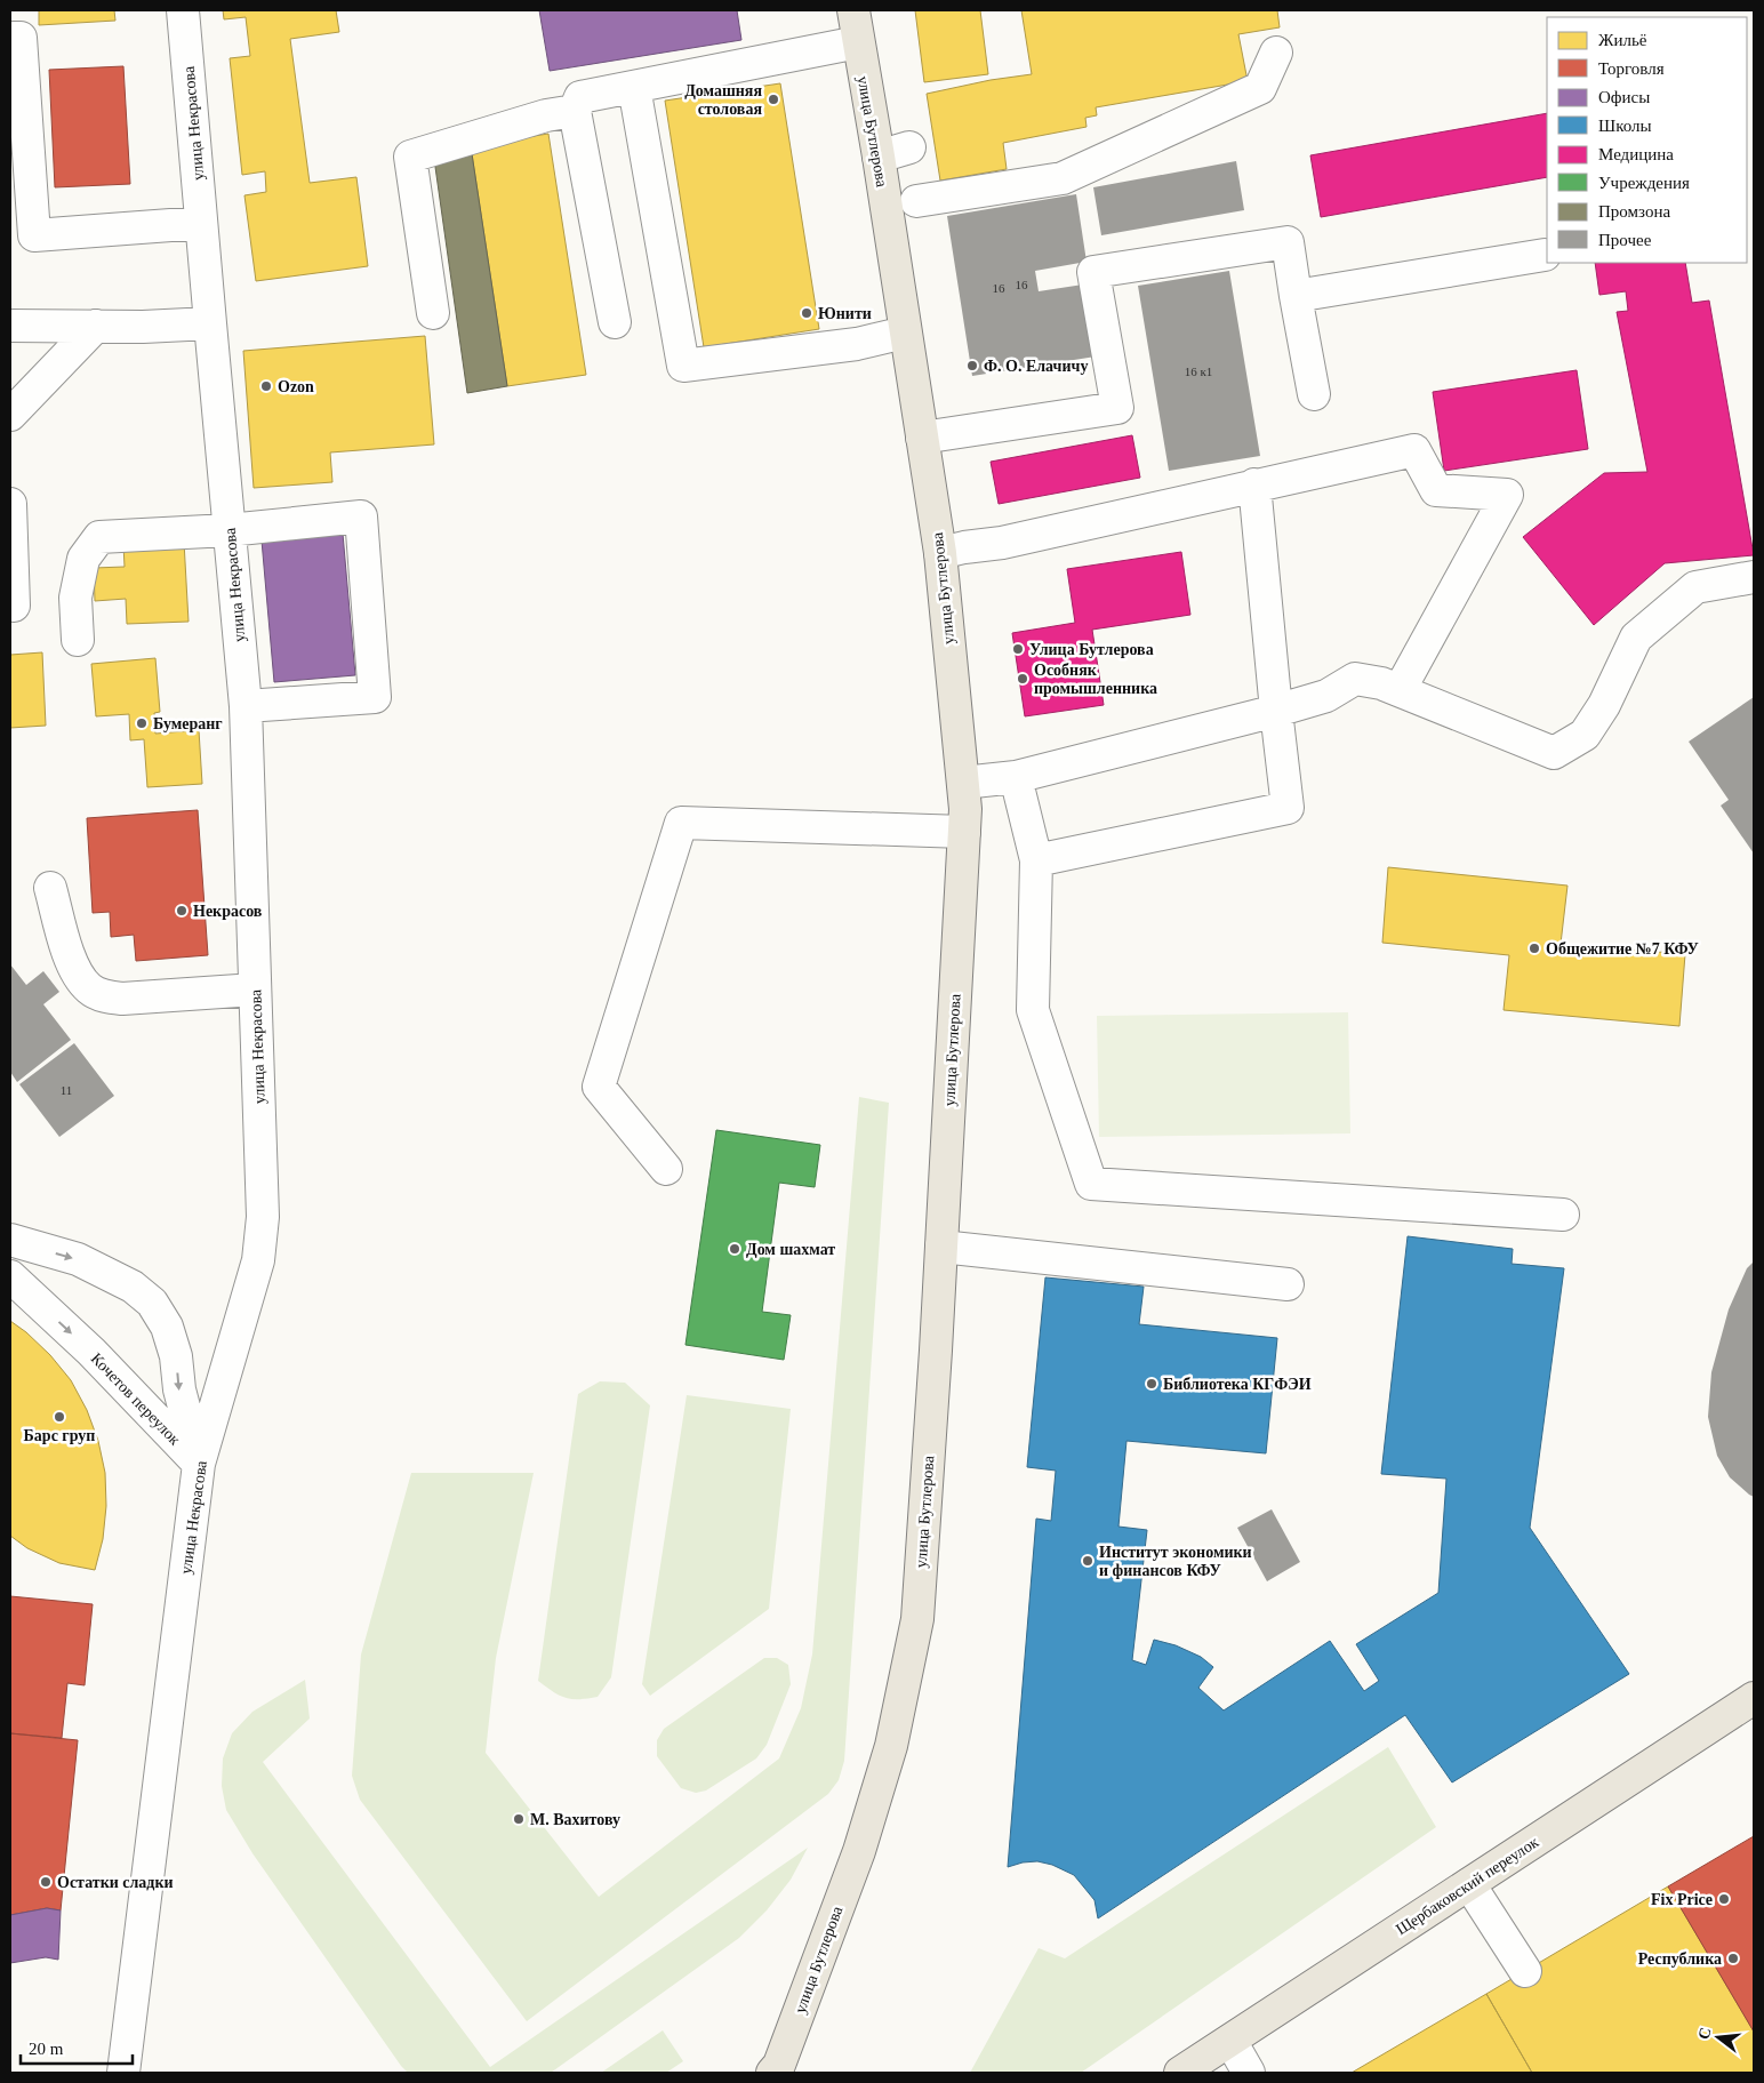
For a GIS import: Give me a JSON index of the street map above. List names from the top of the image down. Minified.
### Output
{"streets":{"main road":["улица Бутлерова","Щербаковский переулок"],"street":["улица Некрасова","Кочетов переулок"]},"crossings":[["улица Некрасова","Кочетов переулок"]],"one_way":["Кочетов переулок"],"places":["Домашняя столовая","Юнити","Ф. О. Елачичу","Ozon","Улица Бутлерова","Особняк промышленника","Бумеранг","Некрасов","Общежитие №7 КФУ","Дом шахмат","Библиотека КГФЭИ","Барс груп","Институт экономики и финансов КФУ","М. Вахитову","Остатки сладки","Fix Price","Республика"],"house_numbers":["16","16","16 к1","11"],"legend":["Жильё","Торговля","Офисы","Школы","Медицина","Учреждения","Промзона","Прочее"],"scale_bar":"20 m","north":"left"}
